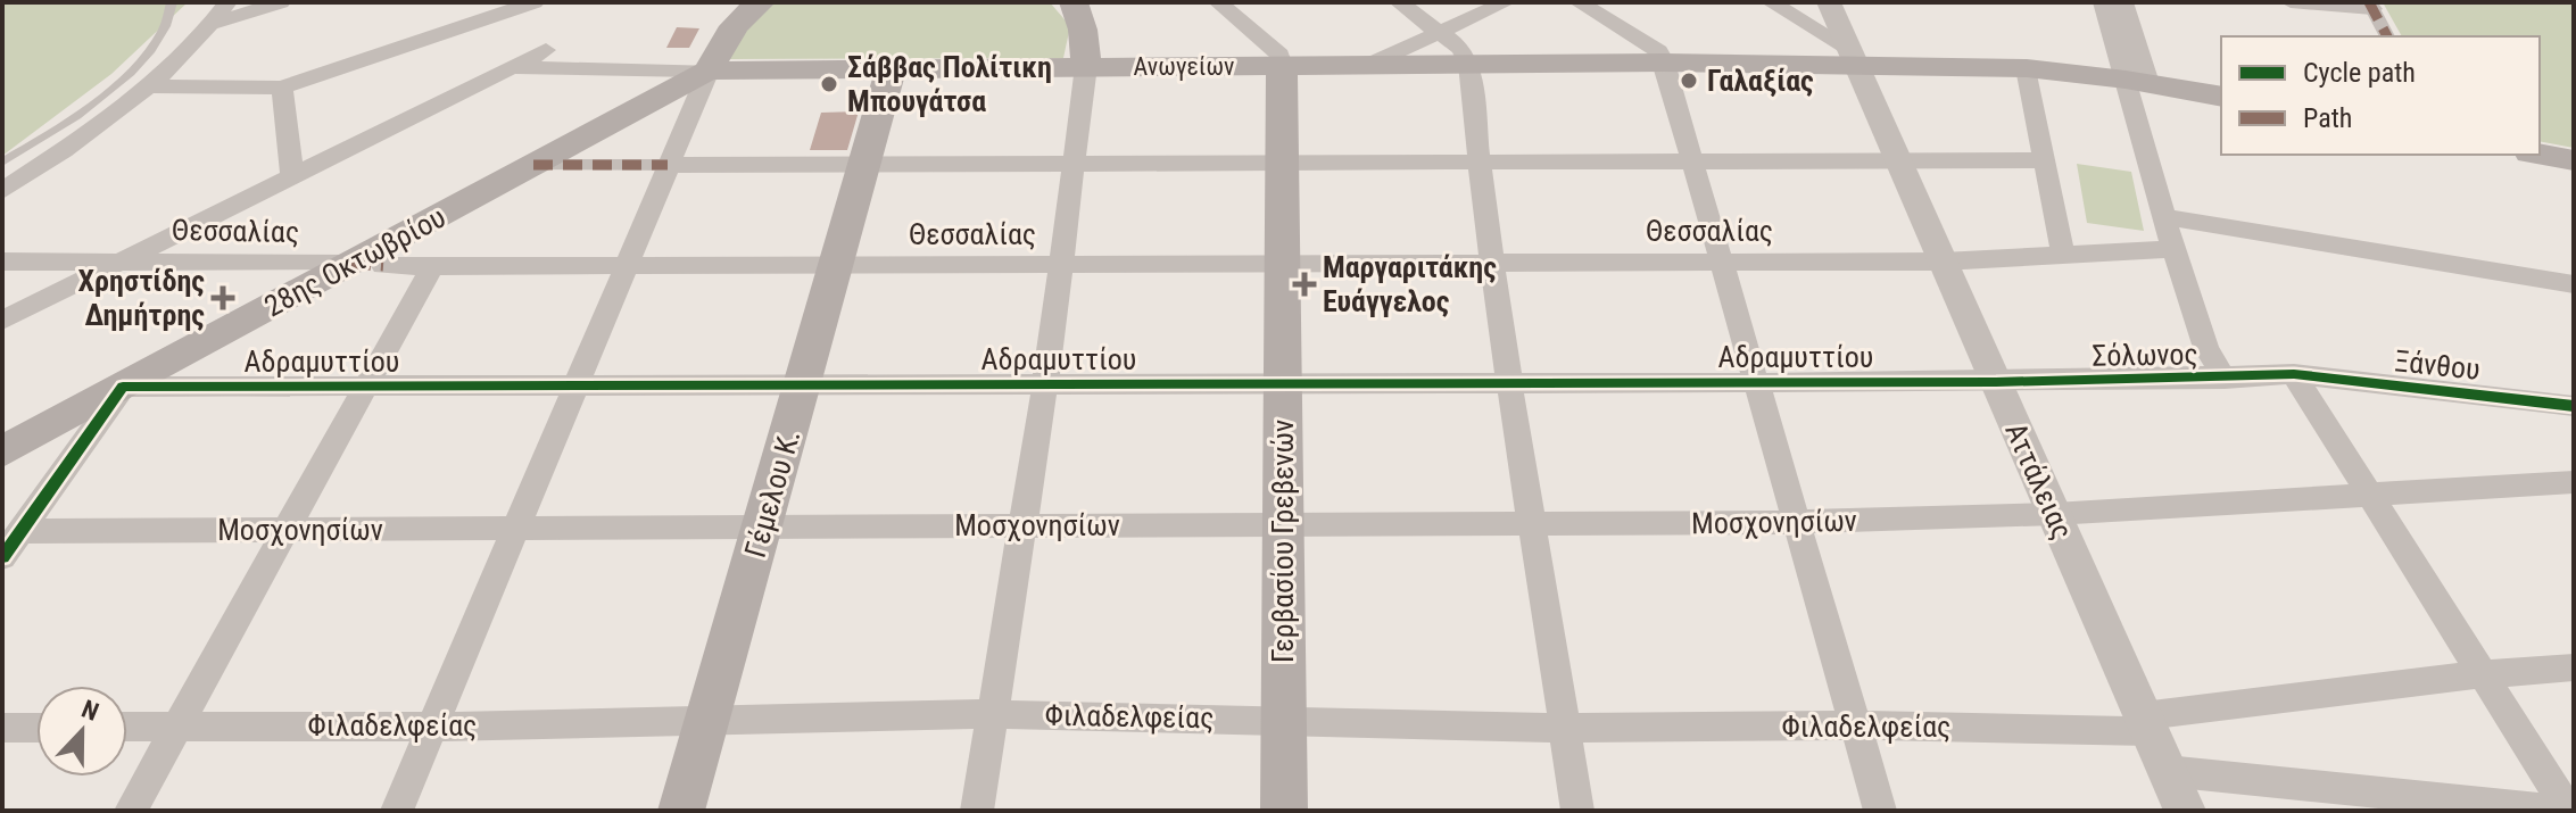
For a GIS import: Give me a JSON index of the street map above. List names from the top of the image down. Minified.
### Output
{"streets":{"main road":["Ανωγείων","28ης Οκτωβρίου","Γέμελου Κ.","Γερβασίου Γρεβενών"],"street":["Θεσσαλίας","Σόλωνος","Αδραμυττίου","Ξάνθου","Αττάλειας","Μοσχονησίων","Φιλαδελφείας"]},"crossings":[["Ανωγείων","28ης Οκτωβρίου"],["Ανωγείων","Αττάλειας"],["Ανωγείων","Γέμελου Κ."],["Ανωγείων","Γερβασίου Γρεβενών"],["Θεσσαλίας","28ης Οκτωβρίου"],["Θεσσαλίας","Αττάλειας"],["Θεσσαλίας","Γέμελου Κ."],["Θεσσαλίας","Γερβασίου Γρεβενών"],["28ης Οκτωβρίου","Αδραμυττίου"],["Σόλωνος","Αδραμυττίου"],["Σόλωνος","Ξάνθου"],["Σόλωνος","Αττάλειας"],["Αδραμυττίου","Αττάλειας"],["Αδραμυττίου","Γέμελου Κ."],["Αδραμυττίου","Γερβασίου Γρεβενών"],["Αττάλειας","Μοσχονησίων"],["Αττάλειας","Φιλαδελφείας"],["Γέμελου Κ.","Μοσχονησίων"],["Γέμελου Κ.","Φιλαδελφείας"],["Μοσχονησίων","Γερβασίου Γρεβενών"],["Γερβασίου Γρεβενών","Φιλαδελφείας"]],"places":{"other":["Γαλαξίας","Σάββας Πολίτικη Μπουγάτσα"],"health":["Μαργαριτάκης Ευάγγελος","Χρηστίδης Δημήτρης"]},"legend":["Cycle path","Path"],"north":"top"}
